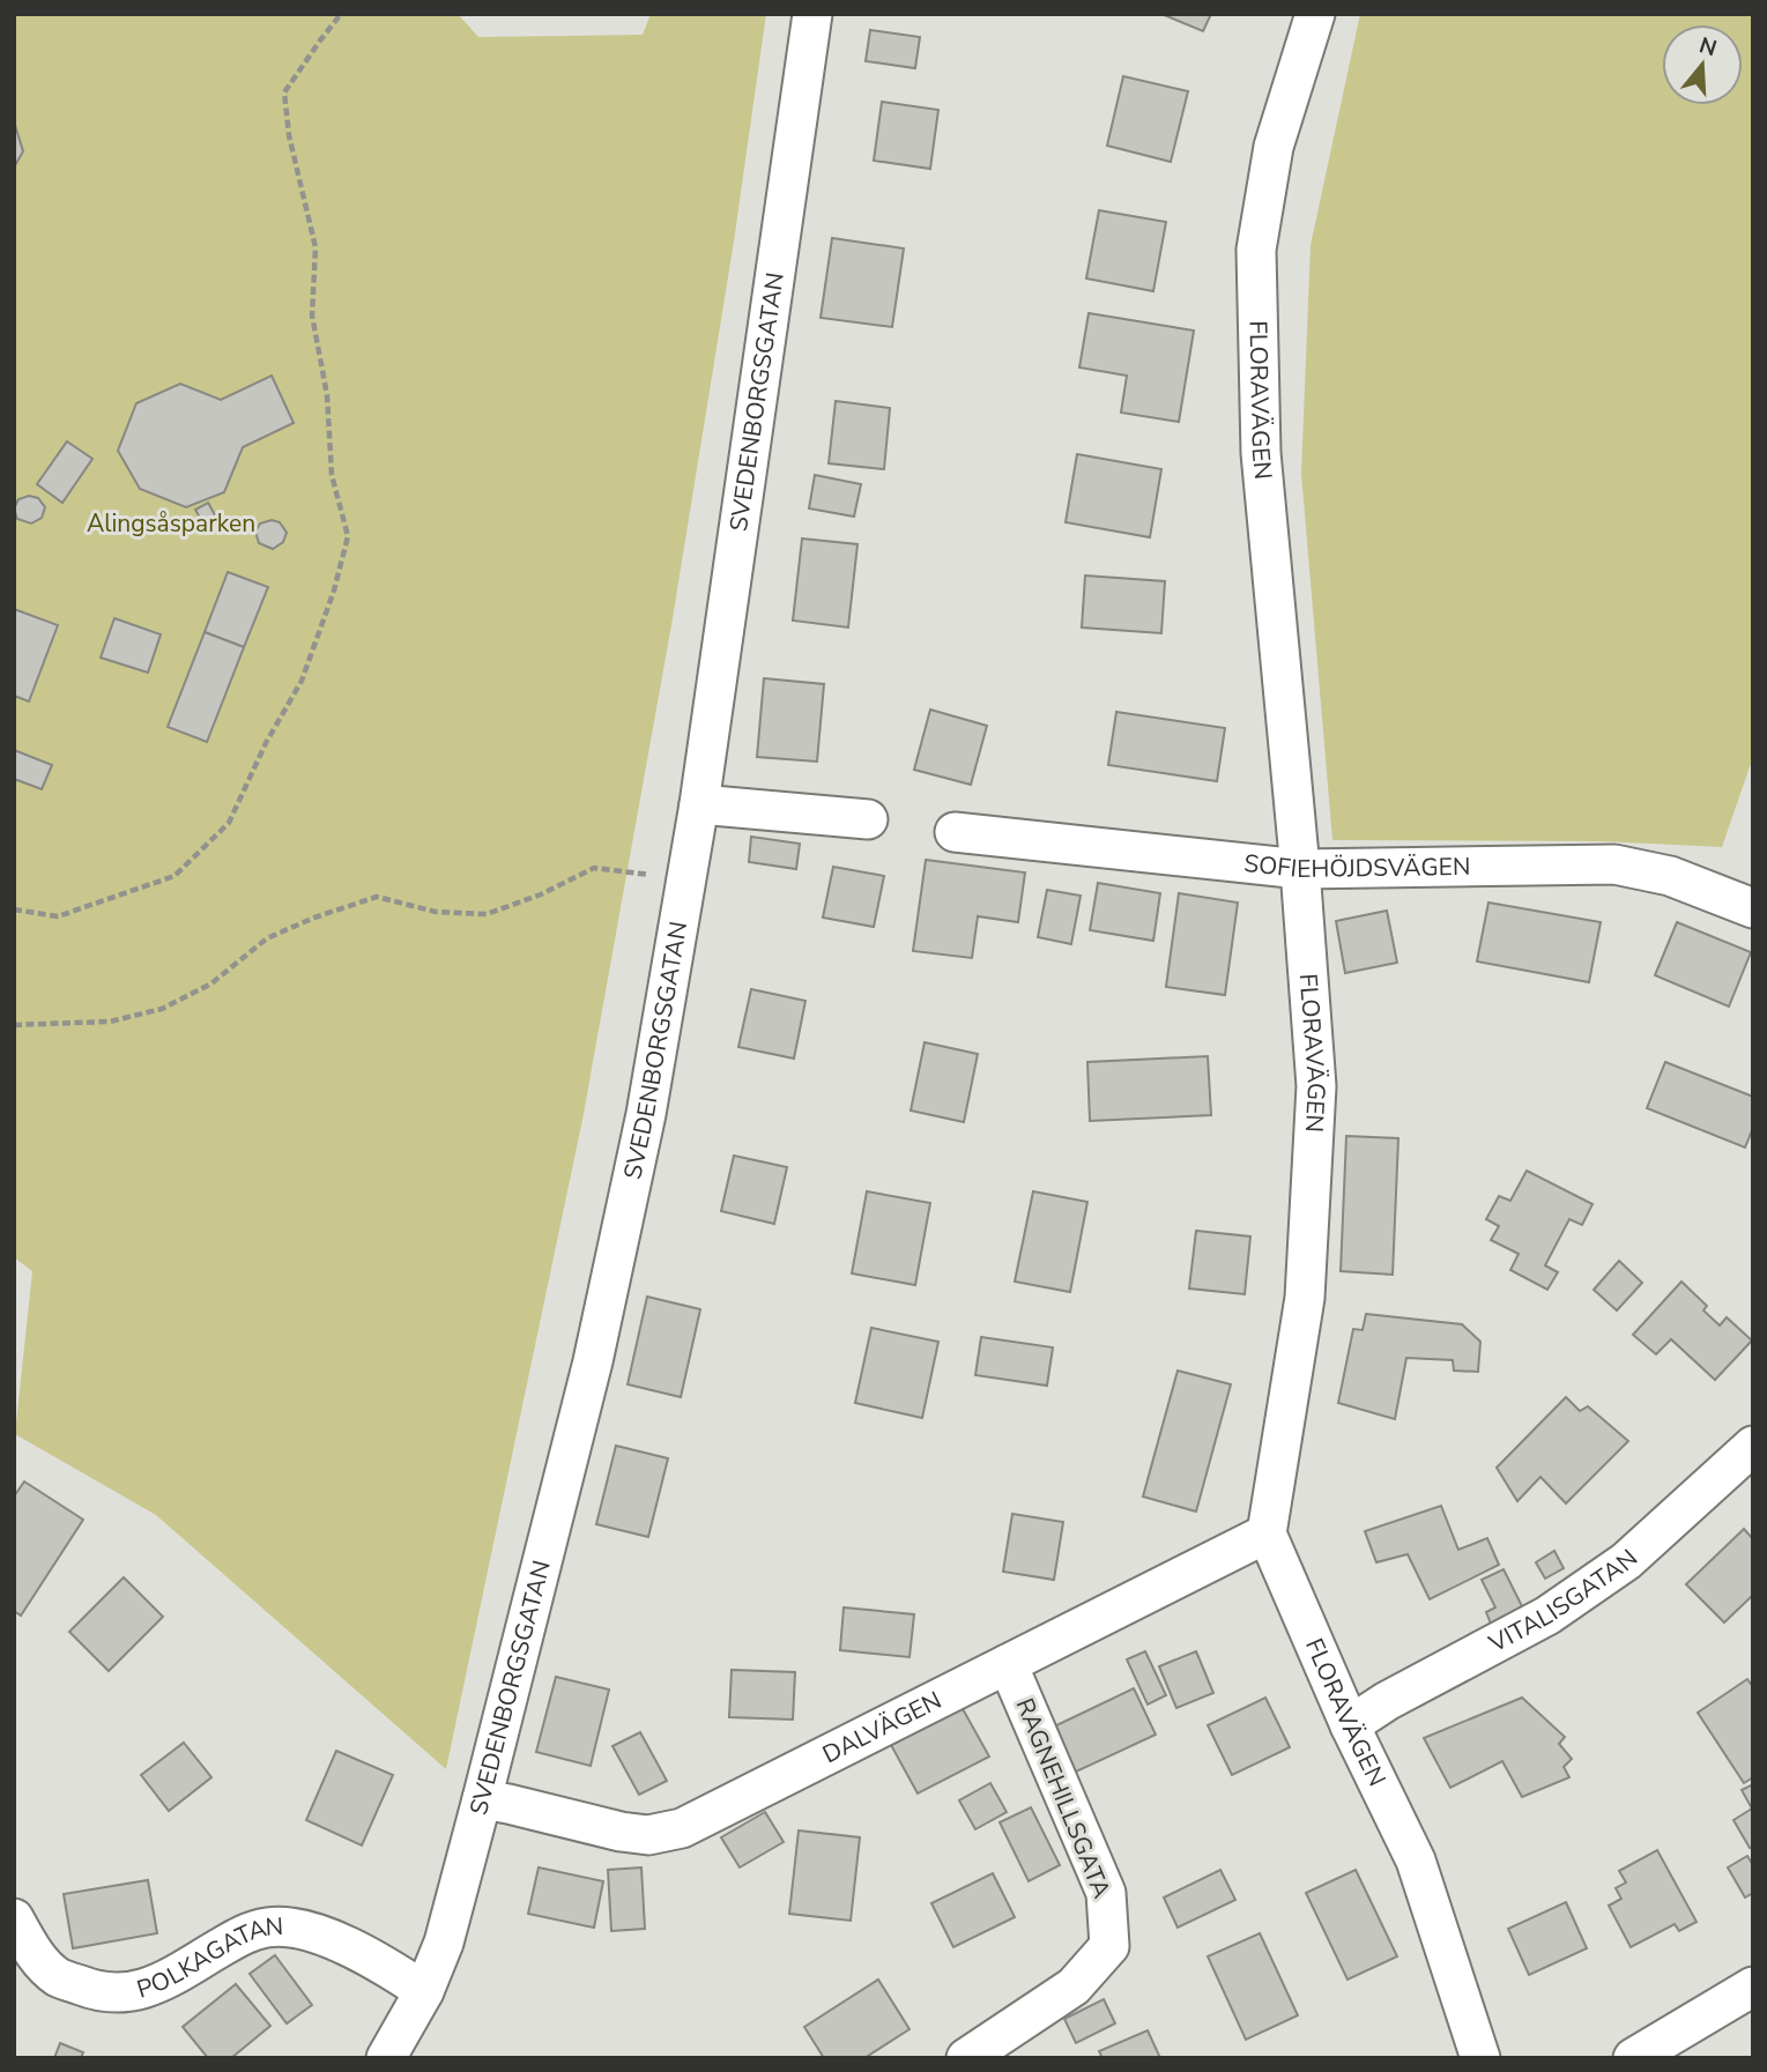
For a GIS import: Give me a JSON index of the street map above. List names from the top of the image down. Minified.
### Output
{"streets":{"street":["FLORAVÄGEN","SVEDENBORGSGATAN","SOFIEHÖJDSVÄGEN","VITALISGATAN","DALVÄGEN","RAGNEHILLSGATA","POLKAGATAN"]},"crossings":[["FLORAVÄGEN","SOFIEHÖJDSVÄGEN"],["FLORAVÄGEN","VITALISGATAN"],["FLORAVÄGEN","DALVÄGEN"],["SVEDENBORGSGATAN","DALVÄGEN"],["SVEDENBORGSGATAN","POLKAGATAN"],["DALVÄGEN","RAGNEHILLSGATA"]],"parks":["Alingsåsparken"],"north":"top"}
